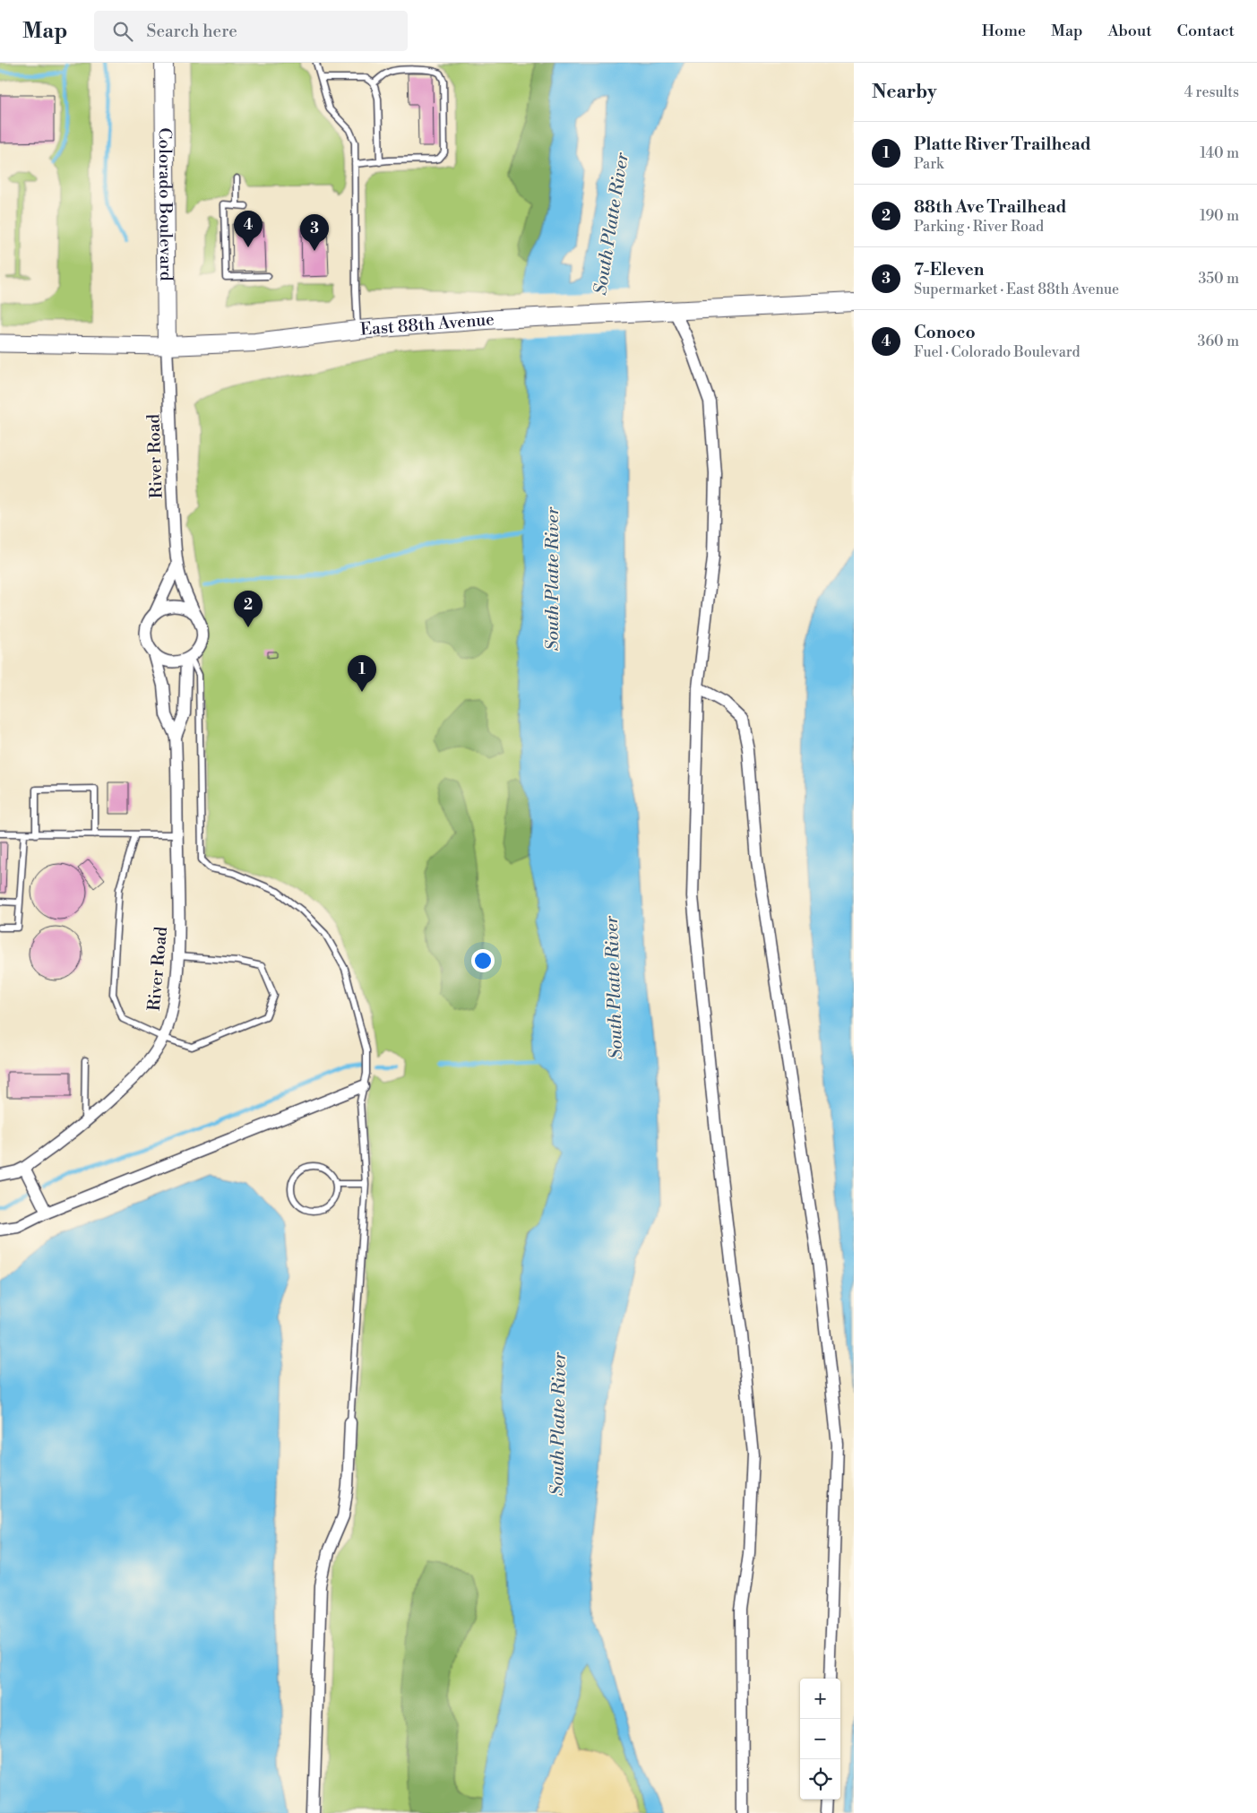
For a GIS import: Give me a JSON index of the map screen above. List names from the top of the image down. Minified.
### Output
{"streets":{"main road":["Colorado Boulevard","East 88th Avenue"],"street":["River Road"]},"crossings":[["Colorado Boulevard","East 88th Avenue"],["Colorado Boulevard","River Road"],["East 88th Avenue","River Road"]],"water":["South Platte River"],"page":{"header":"Map","search":"Search here","nav":["Home","Map","About","Contact"],"heading":["Nearby","4 results"],"list":[{"mark":"1","name":"Platte River Trailhead","note":"Park","value":"140 m"},{"mark":"2","name":"88th Ave Trailhead","note":"Parking · River Road","value":"190 m"},{"mark":"3","name":"7-Eleven","note":"Supermarket · East 88th Avenue","value":"350 m"},{"mark":"4","name":"Conoco","note":"Fuel · Colorado Boulevard","value":"360 m"}],"pins":["4","3","2","1"],"map_buttons":["+","−"]}}
